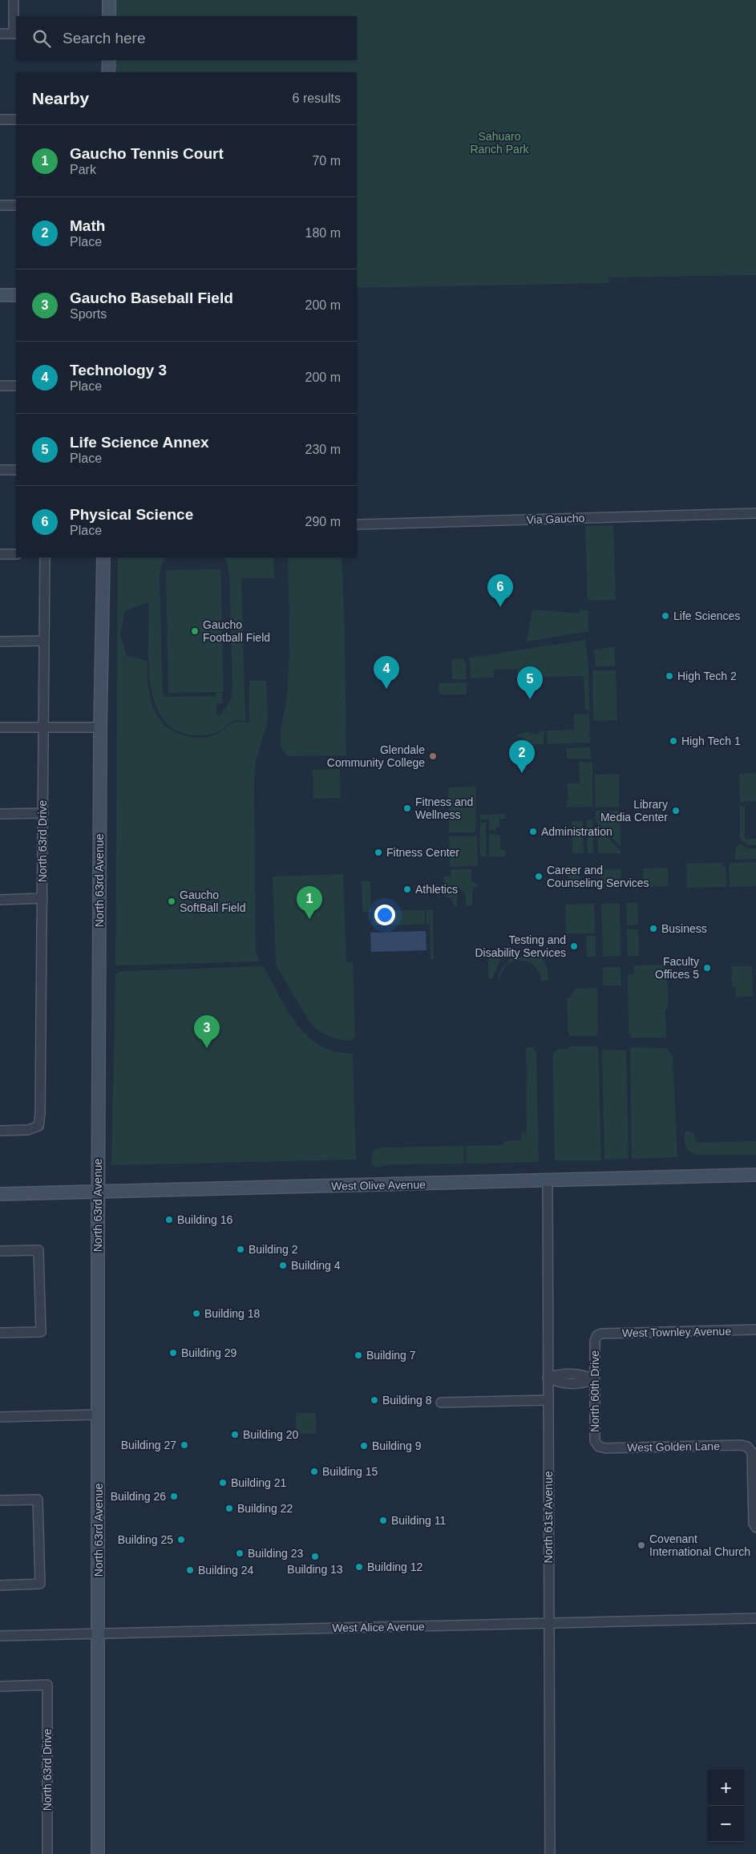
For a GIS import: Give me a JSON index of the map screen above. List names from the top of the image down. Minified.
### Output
{"streets":{"street":["Via Gaucho","North 63rd Drive","North 63rd Avenue","West Olive Avenue","West Townley Avenue","North 60th Drive","West Golden Lane","North 61st Avenue","West Alice Avenue"]},"crossings":[["North 63rd Avenue","West Olive Avenue"],["North 63rd Avenue","West Alice Avenue"],["West Olive Avenue","North 61st Avenue"],["West Townley Avenue","North 60th Drive"],["North 60th Drive","West Golden Lane"],["North 61st Avenue","West Alice Avenue"]],"parks":["Sahuaro Ranch Park"],"places":["Life Sciences","Gaucho Football Field","High Tech 2","High Tech 1","Glendale Community College","Fitness and Wellness","Library Media Center","Administration","Fitness Center","Career and Counseling Services","Athletics","Gaucho SoftBall Field","Business","Testing and Disability Services","Faculty Offices 5","Building 16","Building 2","Building 4","Building 18","Building 29","Building 7","Building 8","Building 20","Building 27","Building 9","Building 15","Building 21","Building 26","Building 22","Building 11","Building 25","Covenant International Church","Building 23","Building 13","Building 12","Building 24"],"page":{"search":"Search here","heading":["Nearby","6 results"],"list":[{"mark":"1","name":"Gaucho Tennis Court","note":"Park","value":"70 m"},{"mark":"2","name":"Math","note":"Place","value":"180 m"},{"mark":"3","name":"Gaucho Baseball Field","note":"Sports","value":"200 m"},{"mark":"4","name":"Technology 3","note":"Place","value":"200 m"},{"mark":"5","name":"Life Science Annex","note":"Place","value":"230 m"},{"mark":"6","name":"Physical Science","note":"Place","value":"290 m"}],"pins":["6","4","5","2","1","3"],"map_buttons":["+","−"]}}
